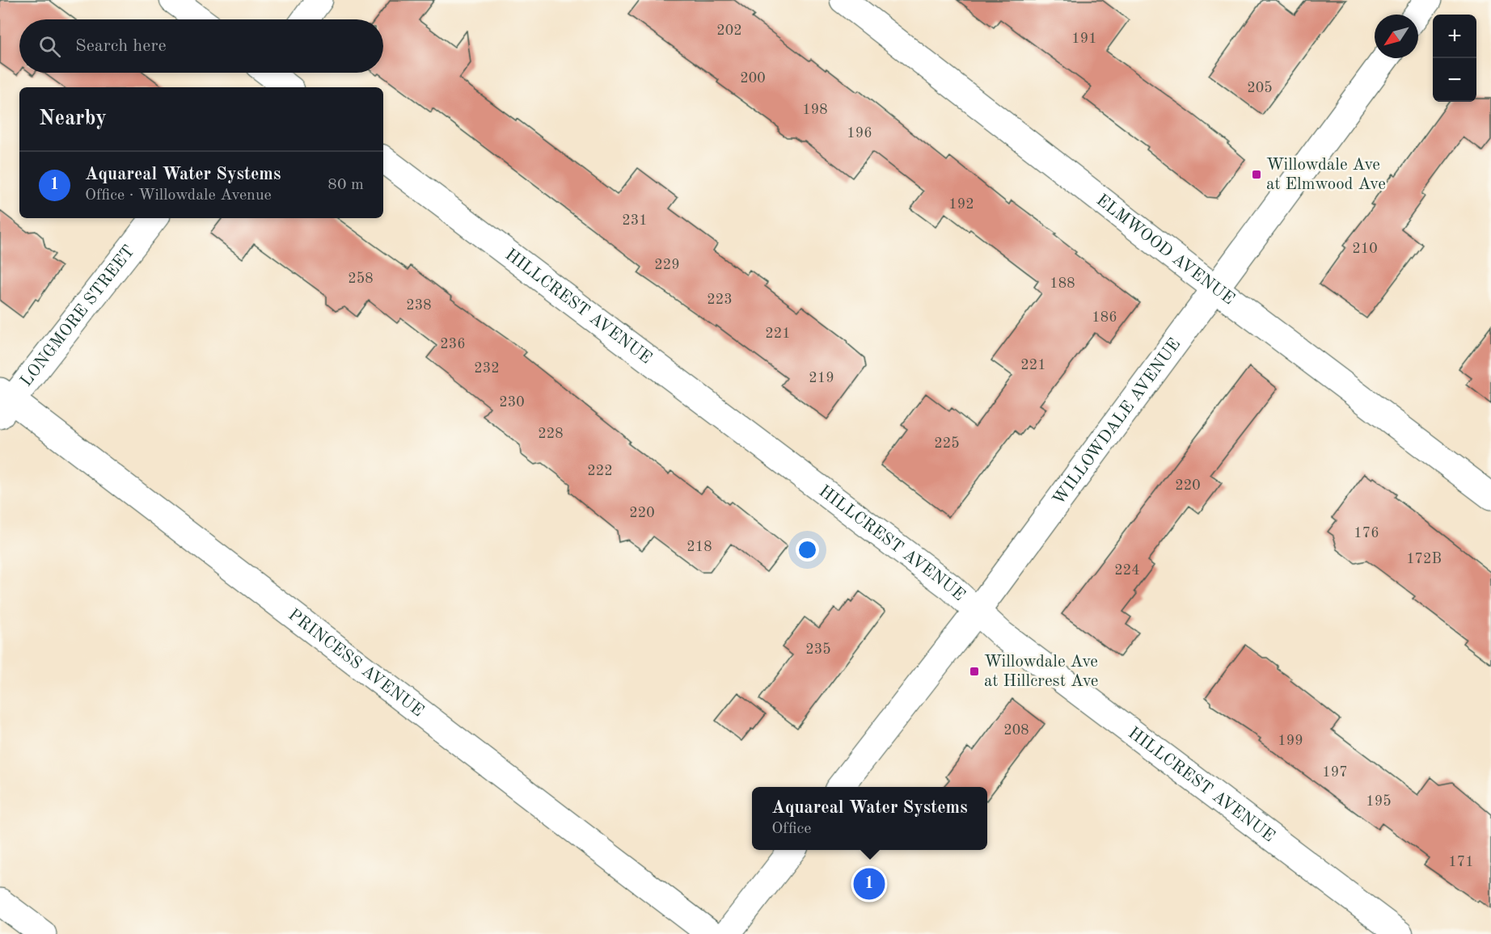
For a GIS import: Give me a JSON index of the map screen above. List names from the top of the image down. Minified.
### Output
{"streets":{"street":["ELMWOOD AVENUE","HILLCREST AVENUE","LONGMORE STREET","WILLOWDALE AVENUE","PRINCESS AVENUE"]},"crossings":[["ELMWOOD AVENUE","WILLOWDALE AVENUE"],["HILLCREST AVENUE","WILLOWDALE AVENUE"],["LONGMORE STREET","PRINCESS AVENUE"]],"places":{"transit":["Willowdale Ave at Elmwood Ave","Willowdale Ave at Hillcrest Ave"]},"house_numbers":["202","191","200","205","198","196","192","231","210","229","258","188","223","238","186","221","236","221","232","219","230","228","225","222","220","220","176","218","172B","224","235","208","199","197","195","171"],"north":"bottom left","page":{"map_buttons":["+","−"],"search":"Search here","heading":"Nearby","list":[{"mark":"1","name":"Aquareal Water Systems","note":"Office · Willowdale Avenue","value":"80 m"}],"popup":["Aquareal Water Systems","Office"],"pins":"1"}}
